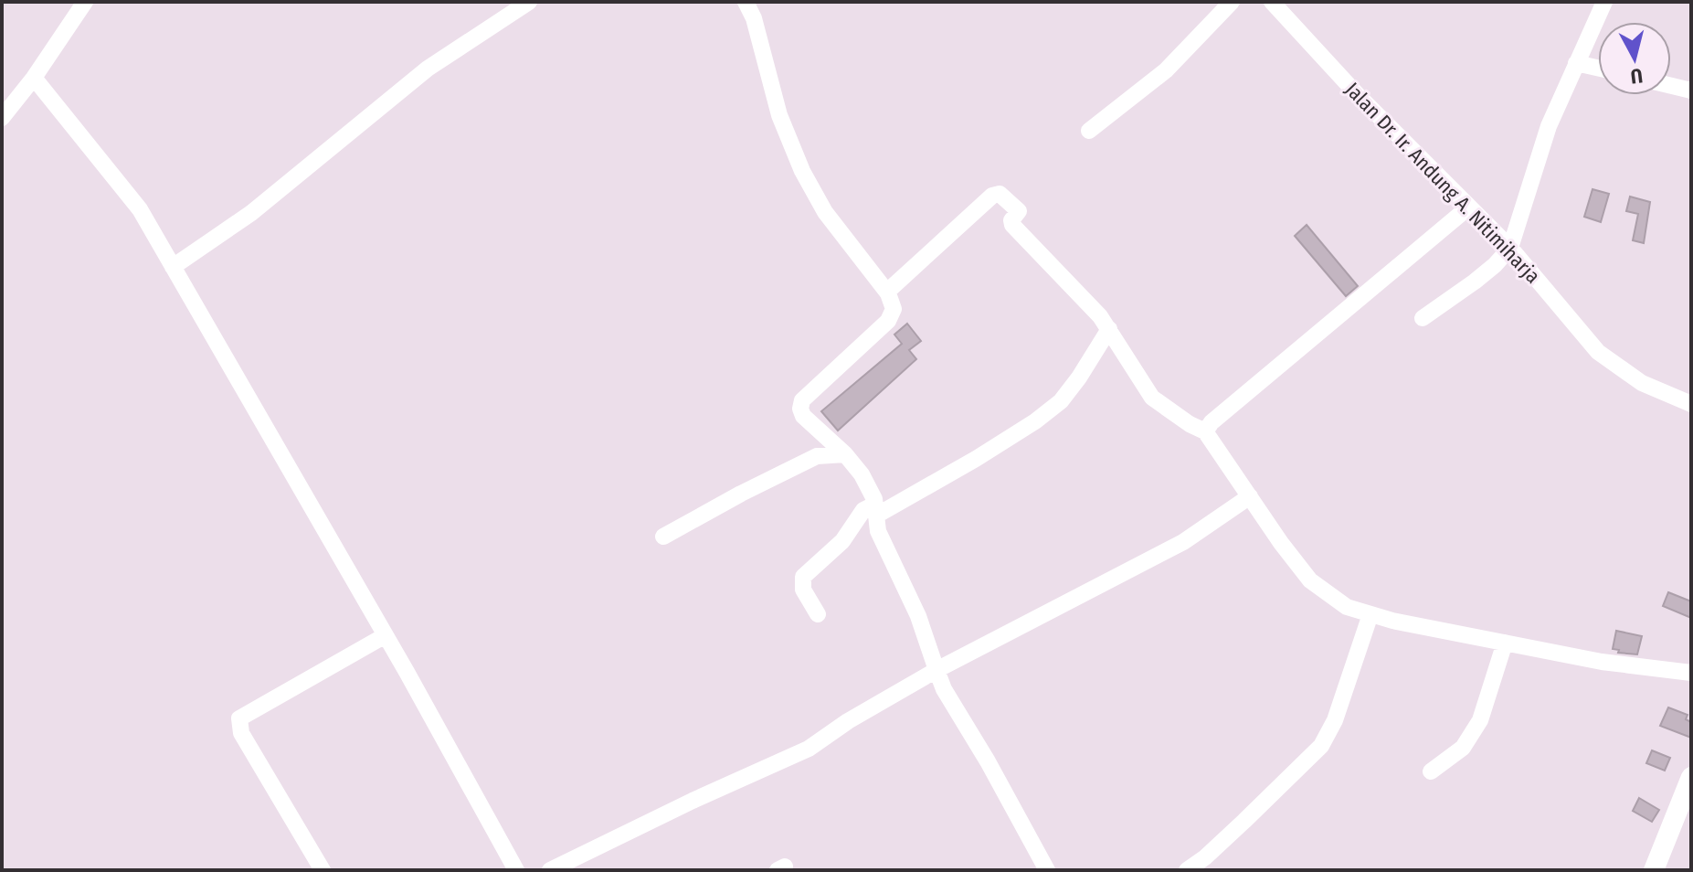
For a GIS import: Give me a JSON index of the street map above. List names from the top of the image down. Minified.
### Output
{"streets":{"street":["Jalan Dr. Ir. Andung A. Nitimiharja"]},"north":"bottom"}
